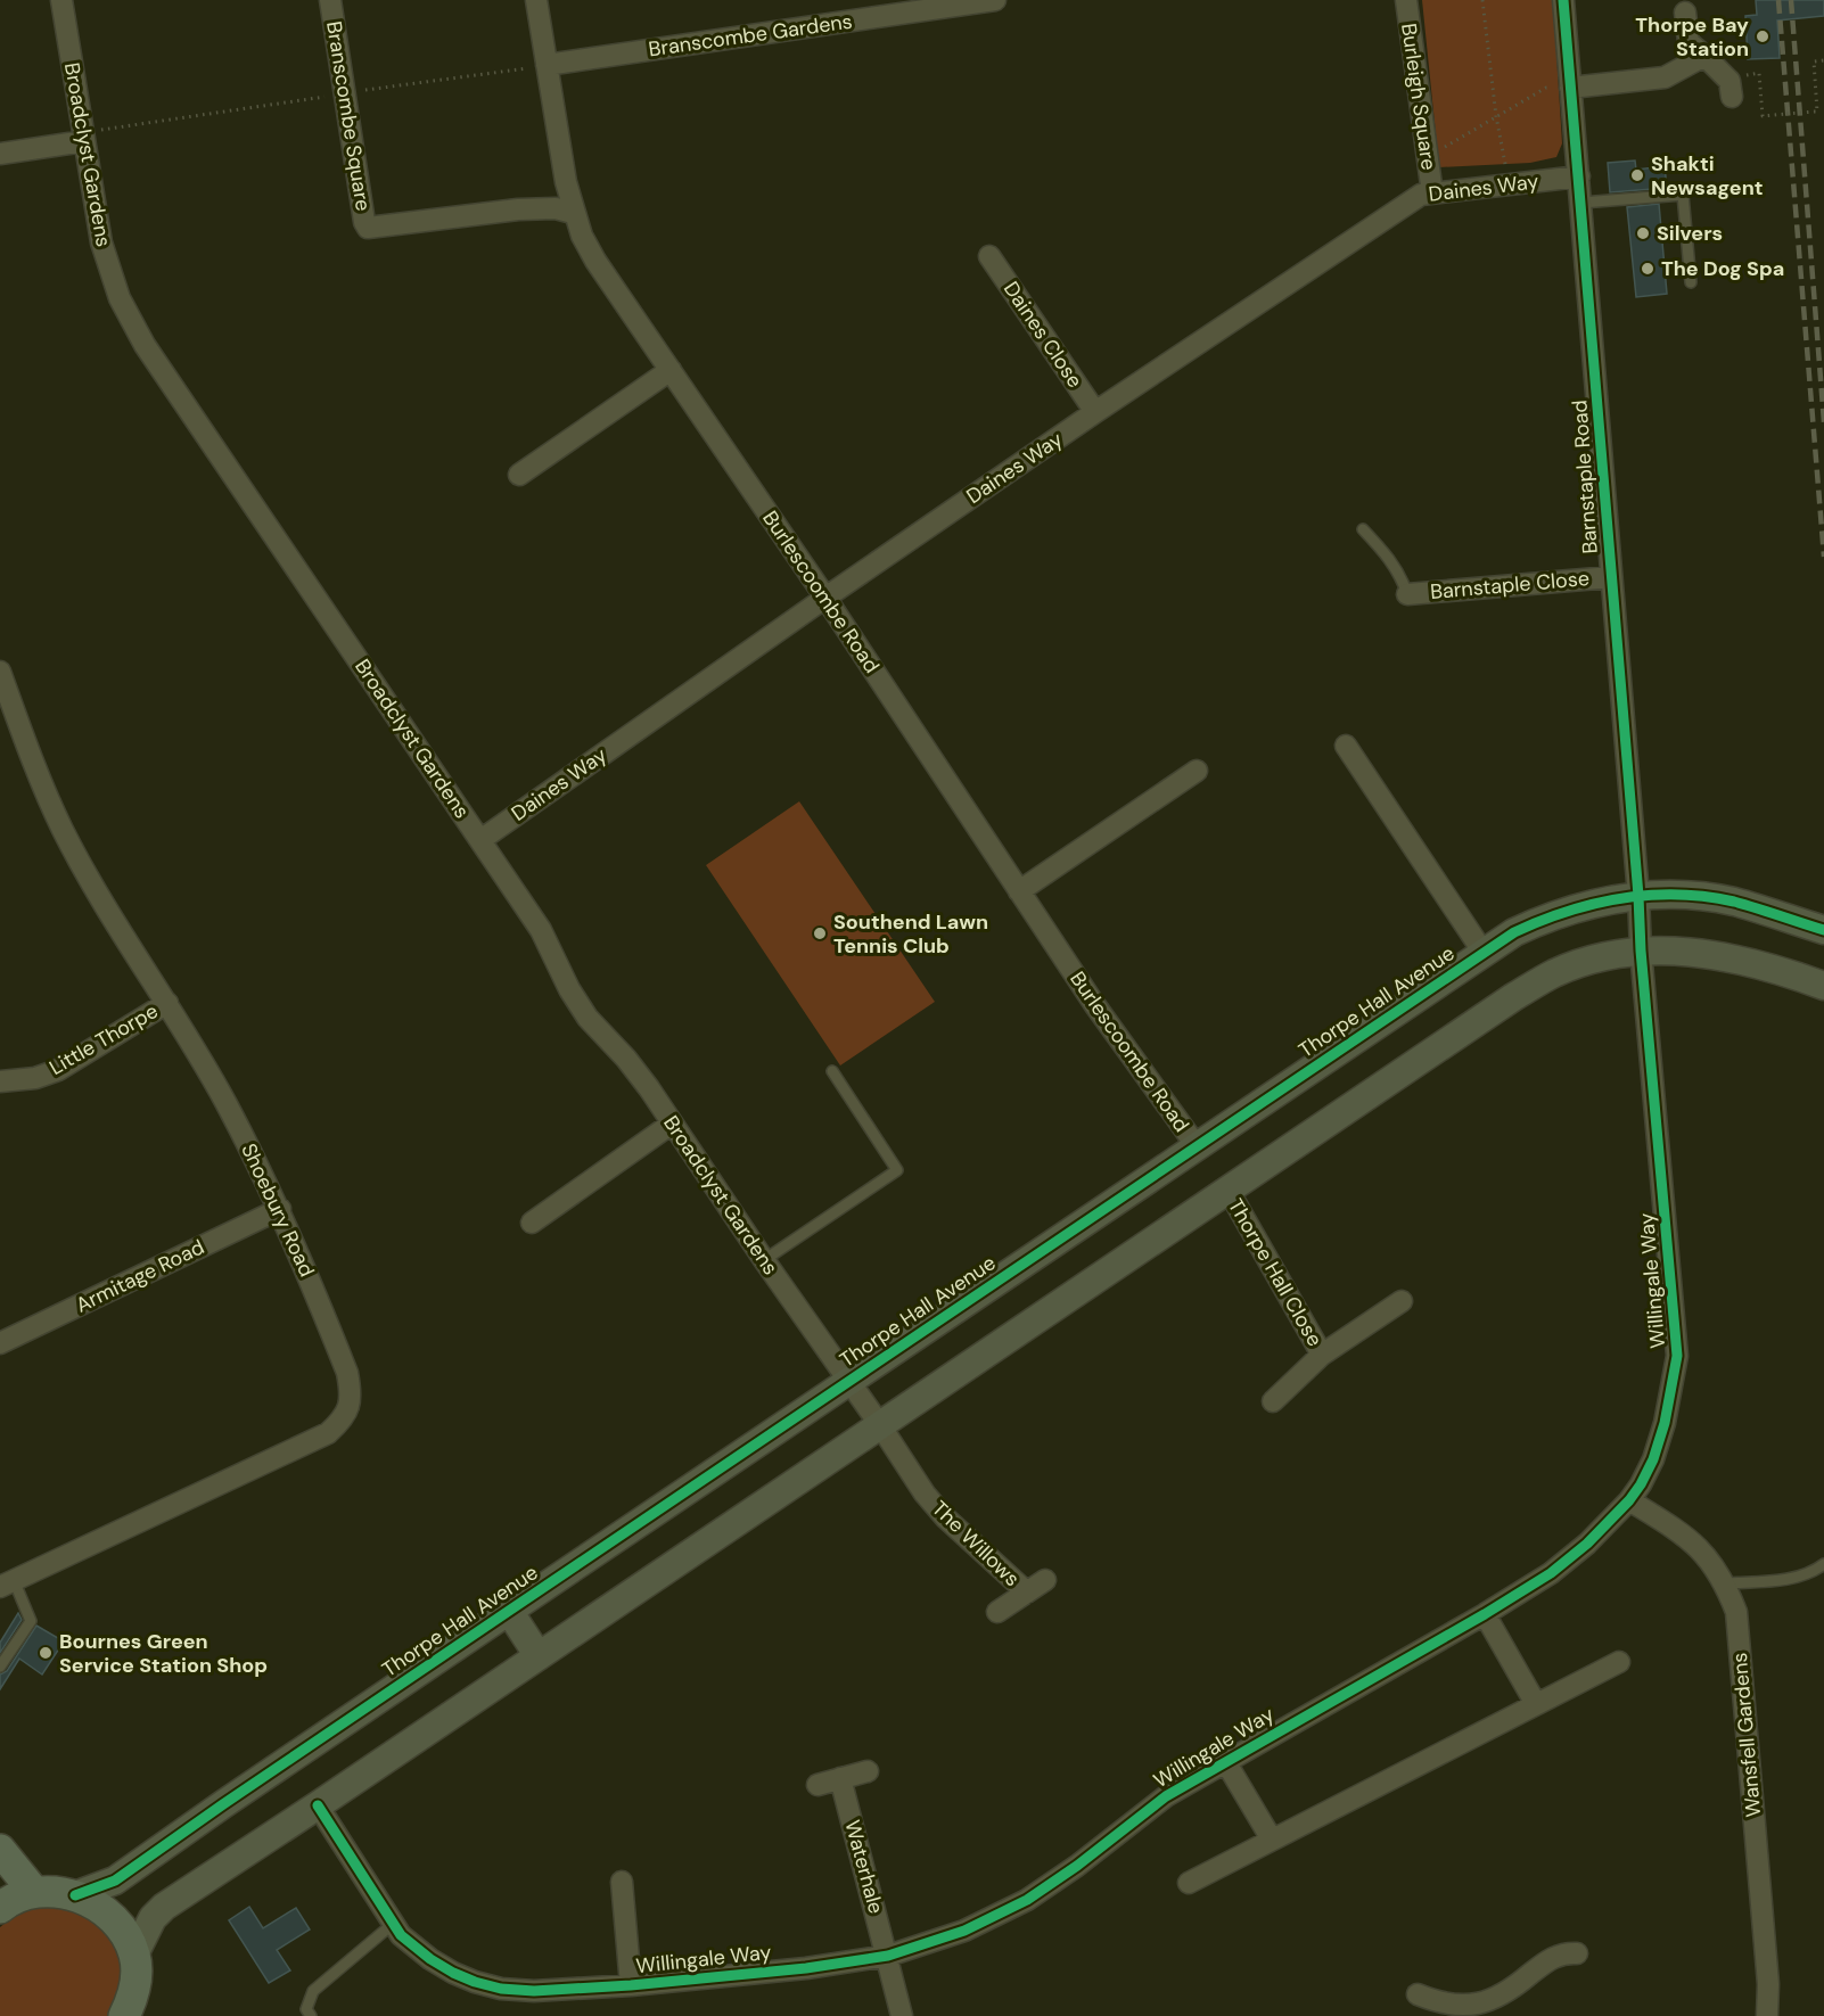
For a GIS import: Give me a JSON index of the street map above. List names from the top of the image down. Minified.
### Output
{"streets":{"street":["Branscombe Gardens","Burleigh Square","Branscombe Square","Broadclyst Gardens","Daines Way","Daines Close","Barnstaple Road","Barnstaple Close","Burlescoombe Road","Thorpe Hall Avenue","Little Thorpe","Shoebury Road","Thorpe Hall Close","Armitage Road","Willingale Way","The Willows","Wansfell Gardens","Waterhale"]},"crossings":[["Branscombe Gardens","Burlescoombe Road"],["Burleigh Square","Daines Way"],["Branscombe Square","Burlescoombe Road"],["Broadclyst Gardens","Daines Way"],["Broadclyst Gardens","Thorpe Hall Avenue"],["Broadclyst Gardens","The Willows"],["Daines Way","Daines Close"],["Daines Way","Barnstaple Road"],["Daines Way","Burlescoombe Road"],["Barnstaple Road","Barnstaple Close"],["Barnstaple Road","Thorpe Hall Avenue"],["Barnstaple Road","Willingale Way"],["Burlescoombe Road","Thorpe Hall Avenue"],["Little Thorpe","Shoebury Road"],["Shoebury Road","Armitage Road"],["Willingale Way","Wansfell Gardens"],["Willingale Way","Waterhale"]],"places":["Thorpe Bay Station","Shakti Newsagent","Silvers","The Dog Spa","Southend Lawn Tennis Club","Bournes Green Service Station Shop"]}
